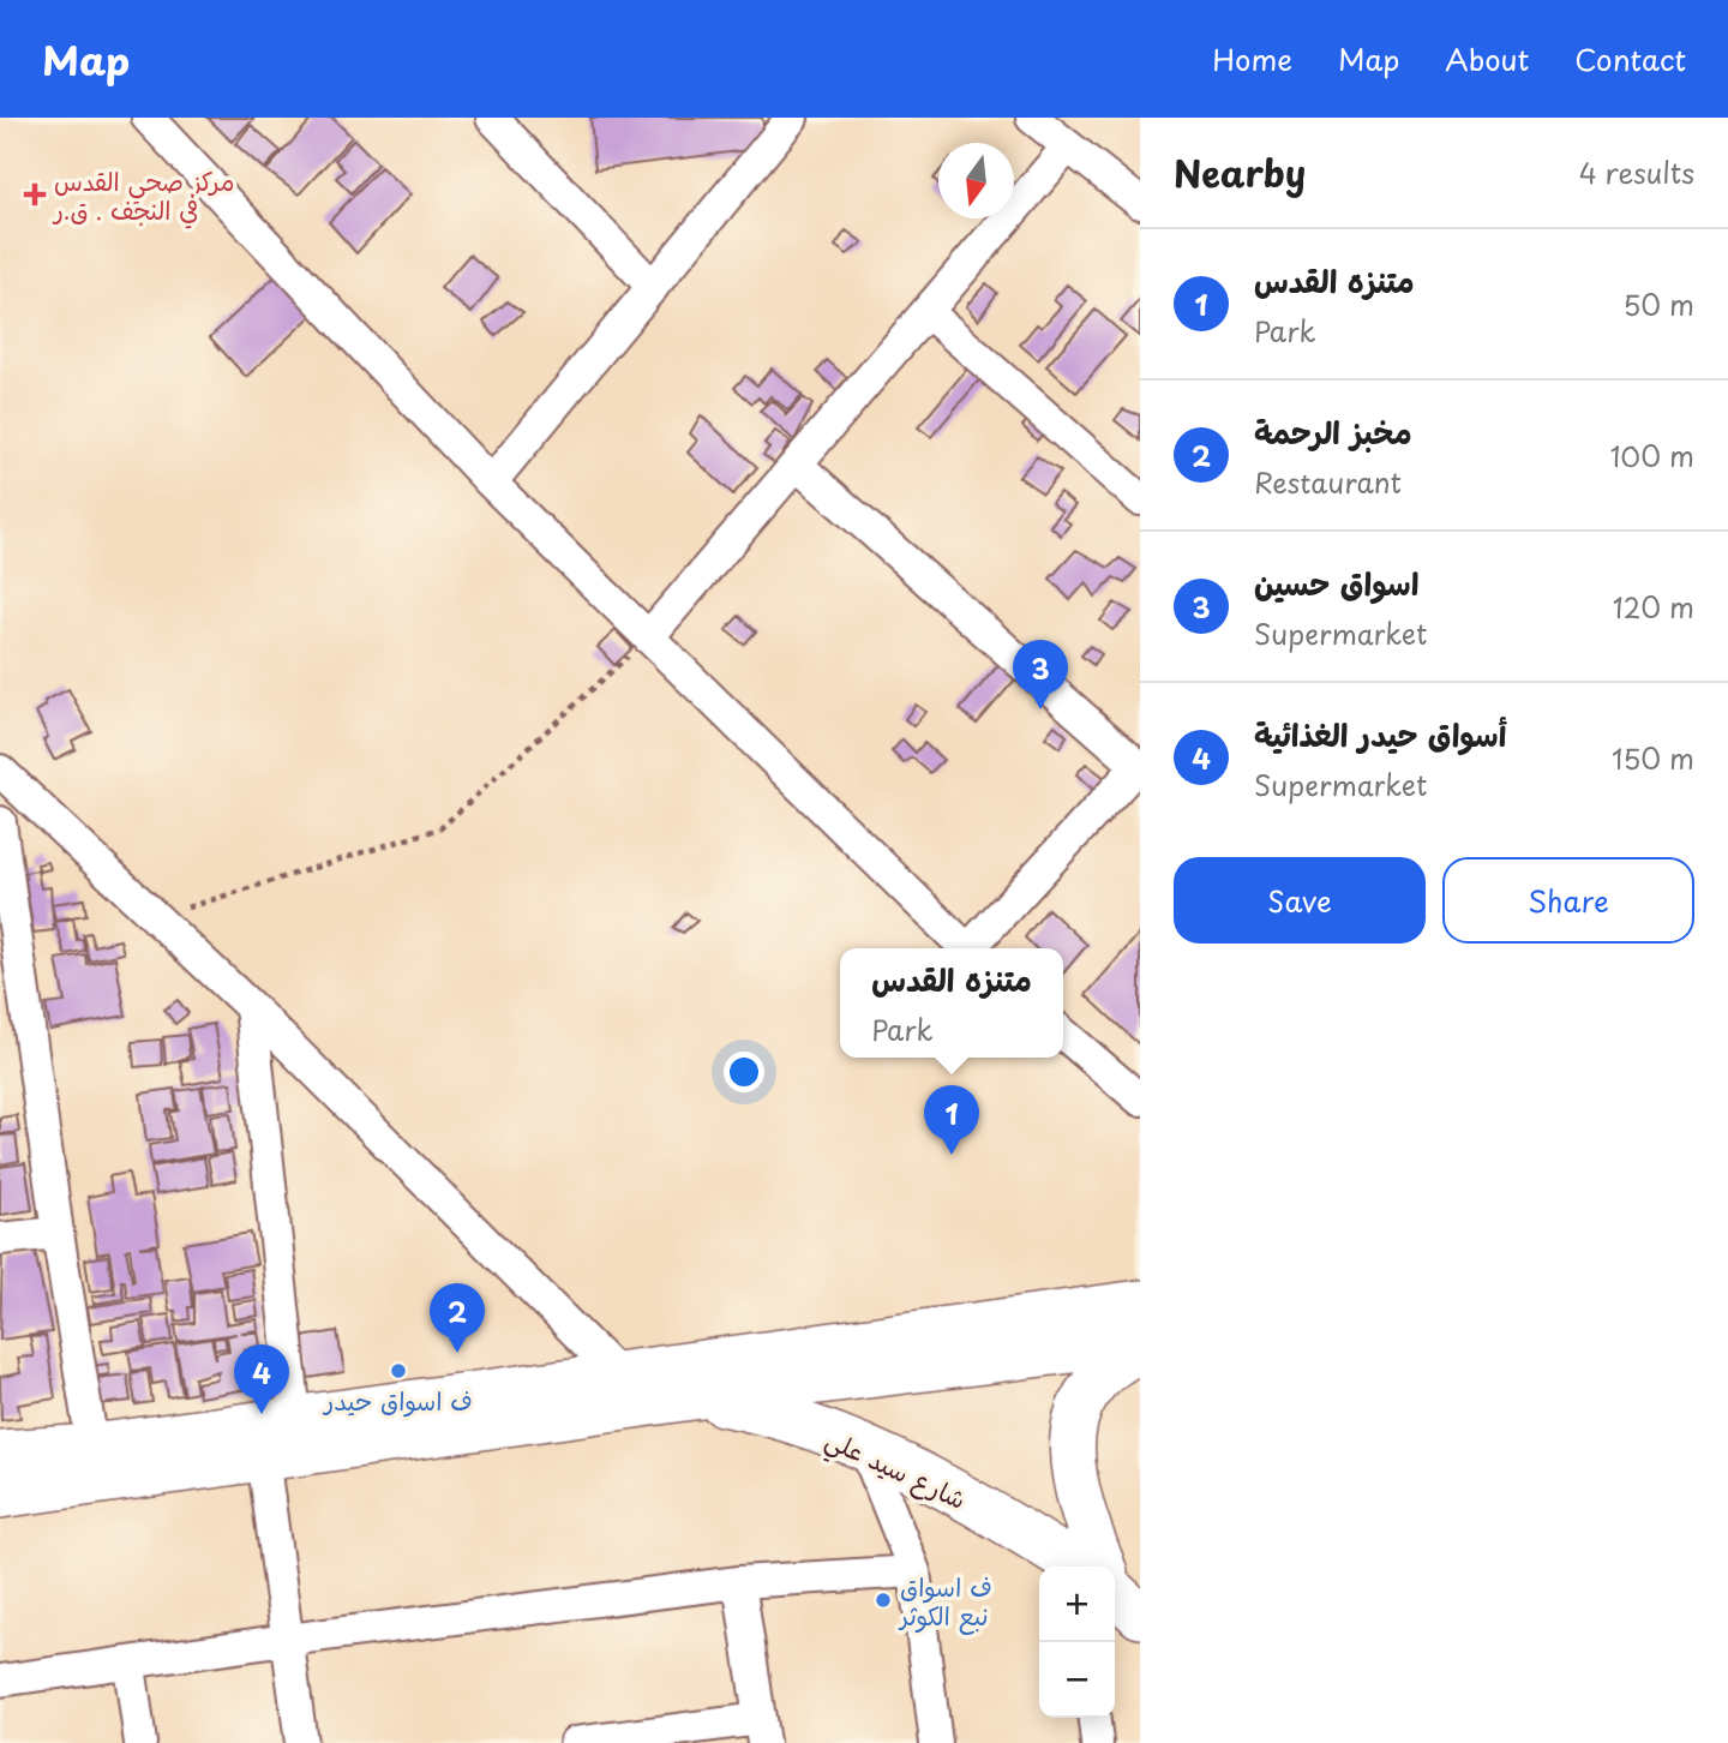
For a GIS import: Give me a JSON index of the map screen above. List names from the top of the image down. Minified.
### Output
{"streets":{"street":["شارع سيد علي"]},"places":{"health":["مركز صحي القدس في النجف . ق.ر"],"other":["ف اسواق حيدر","ف اسواق نبع الكوثر"]},"north":"bottom","page":{"header":"Map","nav":["Home","Map","About","Contact"],"heading":["Nearby","4 results"],"list":[{"mark":"1","name":"متنزه القدس","note":"Park","value":"50 m"},{"mark":"2","name":"مخبز الرحمة","note":"Restaurant","value":"100 m"},{"mark":"3","name":"اسواق حسين","note":"Supermarket","value":"120 m"},{"mark":"4","name":"أسواق حيدر الغذائية","note":"Supermarket","value":"150 m"}],"pins":["3","1","2","4"],"buttons":["Save","Share"],"popup":["متنزه القدس","Park"],"map_buttons":["+","−"]}}
